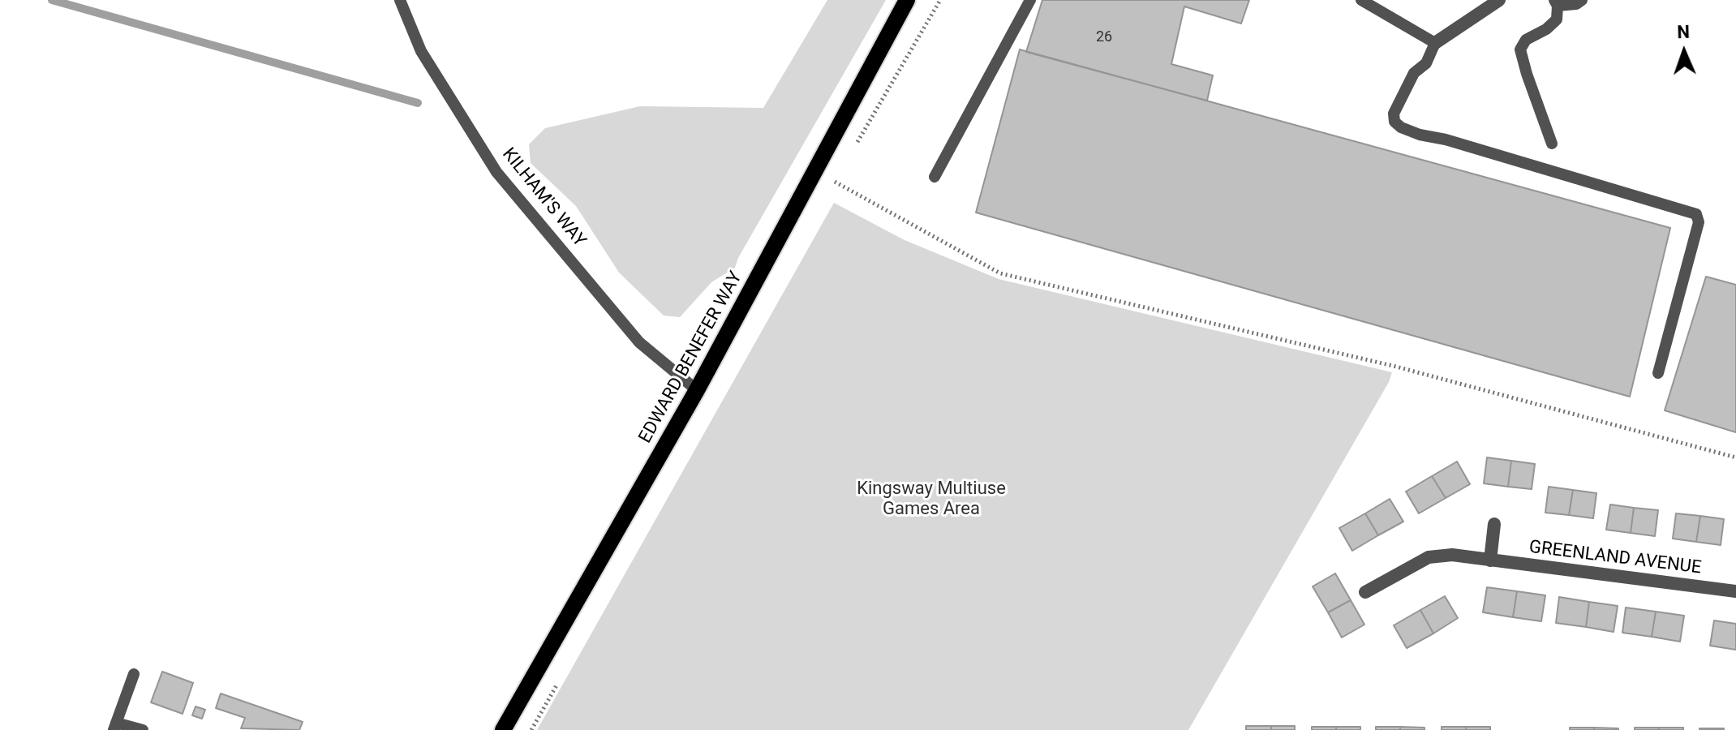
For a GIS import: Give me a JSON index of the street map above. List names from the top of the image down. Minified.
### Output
{"streets":{"main road":["EDWARD BENEFER WAY"],"street":["GREENLAND AVENUE"],"lane":["KILHAM'S WAY"]},"crossings":[["KILHAM'S WAY","EDWARD BENEFER WAY"]],"parks":["Kingsway Multiuse Games Area"],"house_numbers":["26"],"north":"top"}
